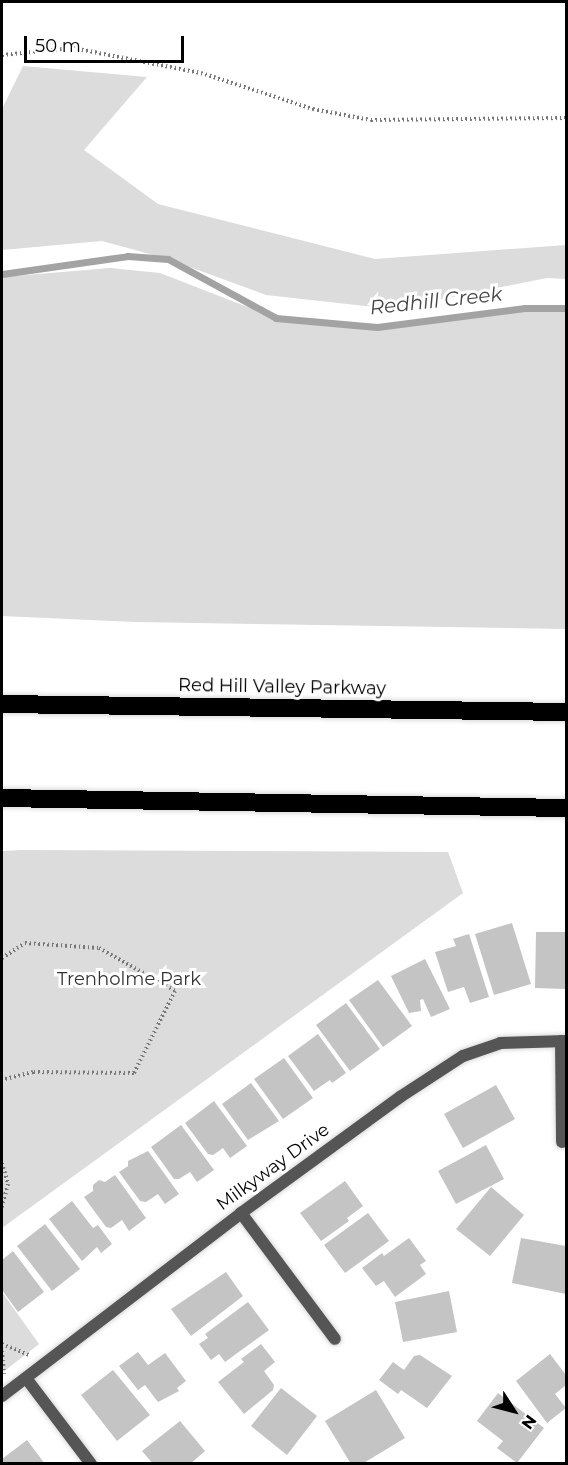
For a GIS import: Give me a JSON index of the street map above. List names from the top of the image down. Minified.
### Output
{"streets":{"highway":["Red Hill Valley Parkway"],"street":["Milkyway Drive"]},"water":["Redhill Creek"],"parks":["Trenholme Park"],"scale_bar":"50 m","north":"bottom right"}
